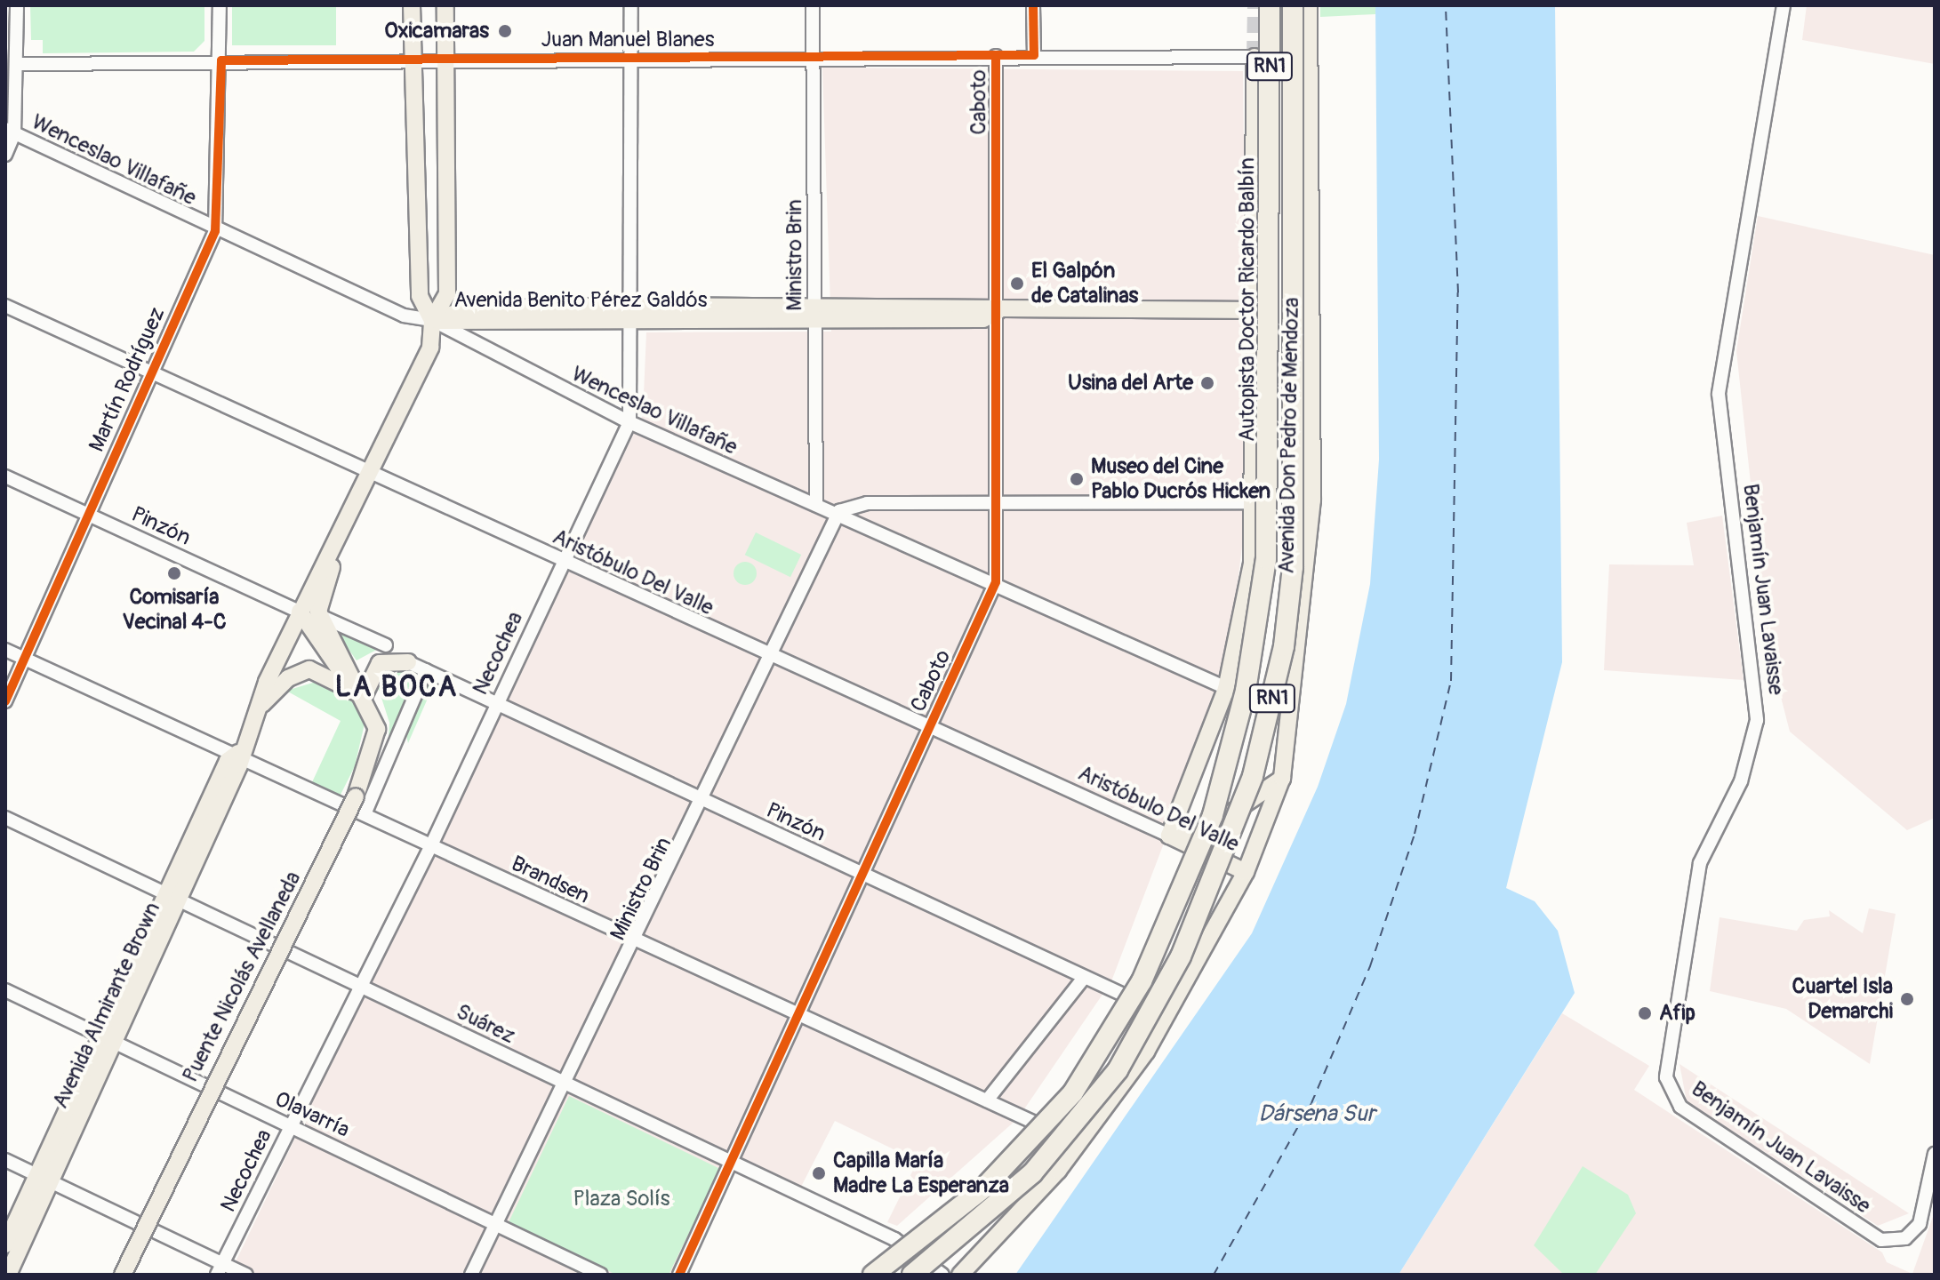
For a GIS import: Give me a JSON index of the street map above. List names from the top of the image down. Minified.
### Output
{"streets":{"highway":["RN1","Autopista Doctor Ricardo Balbín"],"main road":["Avenida Benito Pérez Galdós","Avenida Don Pedro de Mendoza","Aristóbulo Del Valle","Puente Nicolás Avellaneda","Avenida Almirante Brown"],"street":["Juan Manuel Blanes","Caboto","Wenceslao Villafañe","Ministro Brin","Martín Rodríguez","Pinzón","Benjamín Juan Lavaisse","Necochea","Brandsen","Suárez","Olavarría"]},"crossings":[["Juan Manuel Blanes","Caboto"],["Juan Manuel Blanes","Ministro Brin"],["Juan Manuel Blanes","Martín Rodríguez"],["Juan Manuel Blanes","Avenida Don Pedro de Mendoza"],["Juan Manuel Blanes","Necochea"],["Juan Manuel Blanes","Avenida Almirante Brown"],["Caboto","Wenceslao Villafañe"],["Caboto","Avenida Benito Pérez Galdós"],["Caboto","Pinzón"],["Caboto","Aristóbulo Del Valle"],["Caboto","Brandsen"],["Caboto","Suárez"],["Wenceslao Villafañe","Ministro Brin"],["Wenceslao Villafañe","Avenida Benito Pérez Galdós"],["Wenceslao Villafañe","Martín Rodríguez"],["Wenceslao Villafañe","Avenida Don Pedro de Mendoza"],["Wenceslao Villafañe","Necochea"],["Wenceslao Villafañe","Avenida Almirante Brown"],["Ministro Brin","Avenida Benito Pérez Galdós"],["Ministro Brin","Pinzón"],["Ministro Brin","Aristóbulo Del Valle"],["Ministro Brin","Brandsen"],["Ministro Brin","Suárez"],["Ministro Brin","Olavarría"],["Avenida Benito Pérez Galdós","Avenida Don Pedro de Mendoza"],["Avenida Benito Pérez Galdós","Necochea"],["Avenida Benito Pérez Galdós","Avenida Almirante Brown"],["Martín Rodríguez","Pinzón"],["Martín Rodríguez","Aristóbulo Del Valle"],["Martín Rodríguez","Brandsen"],["Avenida Don Pedro de Mendoza","Pinzón"],["Avenida Don Pedro de Mendoza","Aristóbulo Del Valle"],["Avenida Don Pedro de Mendoza","Brandsen"],["Avenida Don Pedro de Mendoza","Suárez"],["Pinzón","Necochea"],["Pinzón","Puente Nicolás Avellaneda"],["Pinzón","Avenida Almirante Brown"],["Aristóbulo Del Valle","Necochea"],["Aristóbulo Del Valle","Avenida Almirante Brown"],["Necochea","Brandsen"],["Necochea","Suárez"],["Necochea","Olavarría"],["Brandsen","Avenida Almirante Brown"],["Puente Nicolás Avellaneda","Avenida Almirante Brown"],["Avenida Almirante Brown","Suárez"],["Avenida Almirante Brown","Olavarría"]],"districts":["LA BOCA"],"water":["Dársena Sur"],"parks":["Plaza Solís"],"places":["Oxicamaras","El Galpón de Catalinas","Usina del Arte","Museo del Cine Pablo Ducrós Hicken","Comisaría Vecinal 4-C","Cuartel Isla Demarchi","Afip","Capilla María Madre La Esperanza"]}
